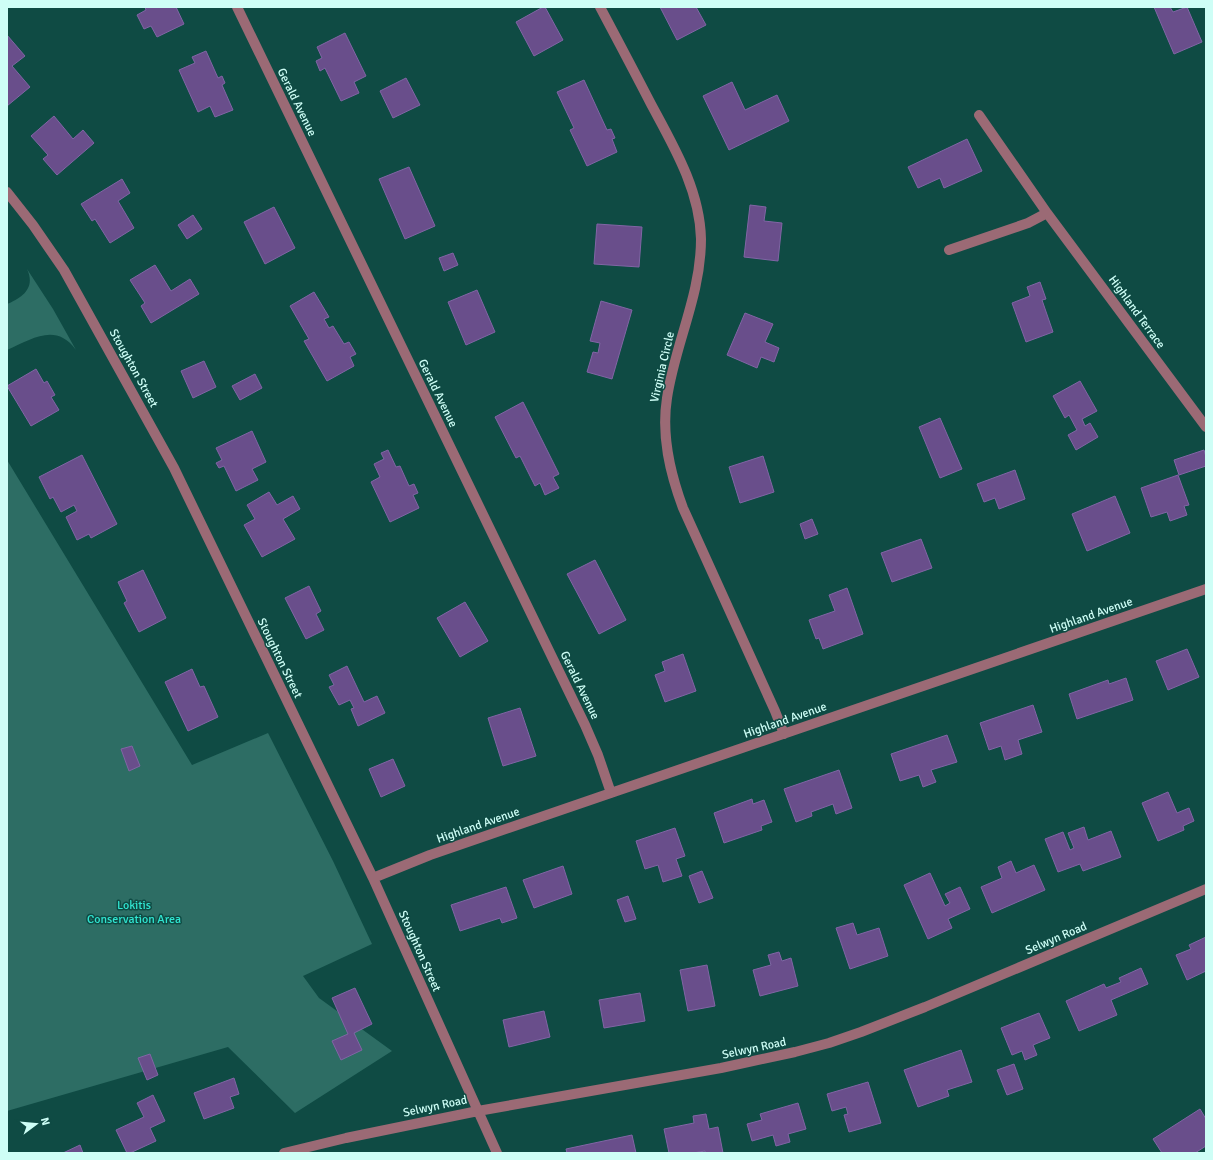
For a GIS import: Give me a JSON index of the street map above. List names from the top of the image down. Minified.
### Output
{"streets":{"street":["Gerald Avenue","Highland Terrace","Virginia Circle","Stoughton Street","Highland Avenue","Selwyn Road"]},"crossings":[["Gerald Avenue","Highland Avenue"],["Virginia Circle","Highland Avenue"],["Stoughton Street","Highland Avenue"],["Stoughton Street","Selwyn Road"]],"parks":["Lokitis Conservation Area"],"north":"right"}
